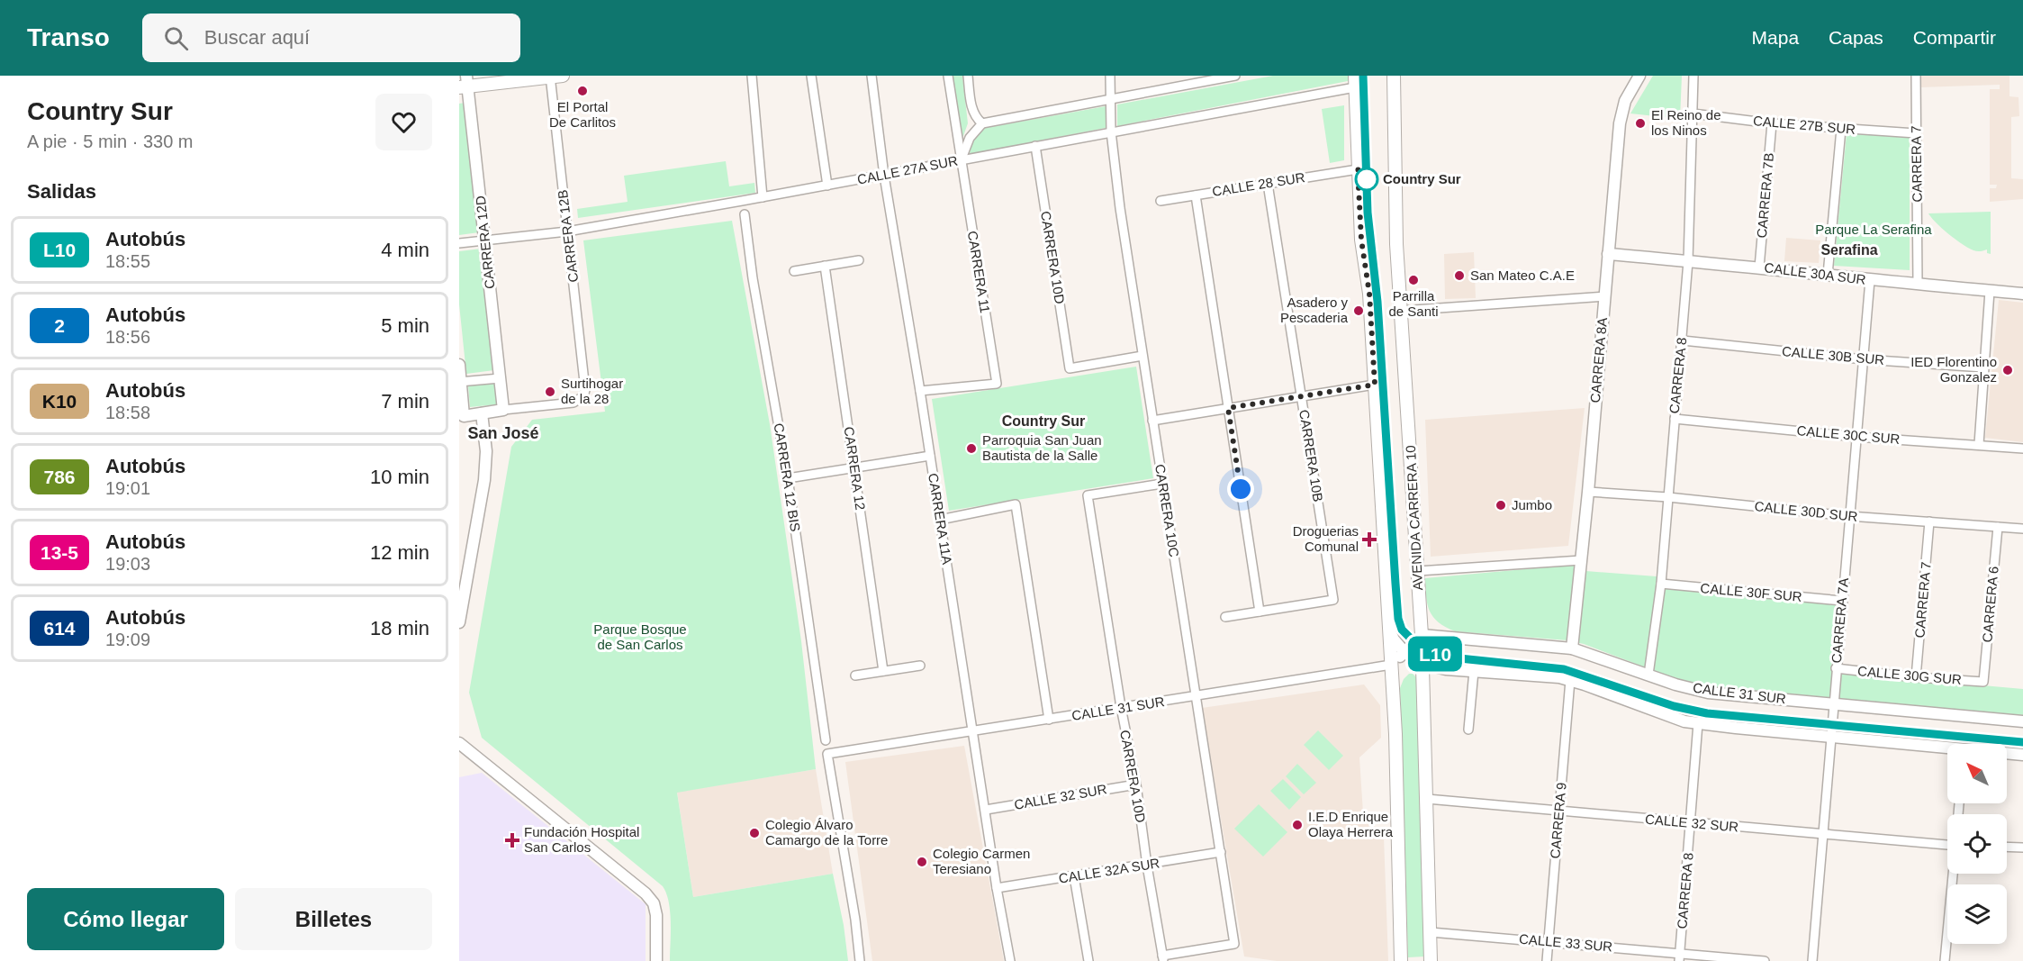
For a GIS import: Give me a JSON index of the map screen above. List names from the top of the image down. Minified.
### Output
{"streets":{"main road":["AVENIDA CARRERA 10"],"street":["CALLE 27B SUR","CARRERA 7","CALLE 27A SUR","CALLE 28 SUR","CARRERA 7B","CARRERA 12B","CARRERA 12D","CARRERA 10D","CARRERA 11","CALLE 30A SUR","CALLE 30B SUR","CARRERA 8A","CARRERA 8","CALLE 30C SUR","CARRERA 10B","CARRERA 12","CARRERA 12 BIS","CARRERA 10C","CALLE 30D SUR","CARRERA 11A","CALLE 30F SUR","CARRERA 6","CARRERA 7A","CALLE 30G SUR","CALLE 31 SUR","CALLE 32 SUR","CARRERA 9","CALLE 32A SUR","CALLE 33 SUR"]},"crossings":[["CALLE 27B SUR","CARRERA 7"],["CALLE 27B SUR","CARRERA 7B"],["CALLE 27B SUR","CARRERA 8"],["CARRERA 7","CALLE 30A SUR"],["CARRERA 7","CALLE 30D SUR"],["CARRERA 7","CALLE 30G SUR"],["CALLE 27A SUR","CARRERA 12B"],["CALLE 27A SUR","CARRERA 12D"],["CALLE 27A SUR","CARRERA 10D"],["CALLE 27A SUR","CARRERA 11"],["CALLE 27A SUR","CARRERA 10C"],["CALLE 27A SUR","CARRERA 11A"],["CALLE 28 SUR","CARRERA 10B"],["CARRERA 7B","CALLE 30A SUR"],["CARRERA 12B","CARRERA 12D"],["CARRERA 10D","CARRERA 10C"],["CARRERA 10D","CALLE 31 SUR"],["CARRERA 10D","CALLE 32 SUR"],["CARRERA 10D","CALLE 32A SUR"],["CARRERA 11","CARRERA 11A"],["CALLE 30A SUR","CARRERA 8A"],["CALLE 30A SUR","CARRERA 8"],["CALLE 30A SUR","CARRERA 7A"],["CALLE 30B SUR","CARRERA 8"],["CALLE 30B SUR","CARRERA 7A"],["CARRERA 8A","CALLE 30D SUR"],["CARRERA 8A","CALLE 31 SUR"],["CARRERA 8","CALLE 30C SUR"],["CARRERA 8","CALLE 30D SUR"],["CARRERA 8","CALLE 30F SUR"],["CARRERA 8","CALLE 31 SUR"],["CARRERA 8","CALLE 32 SUR"],["CARRERA 8","CALLE 33 SUR"],["CALLE 30C SUR","CARRERA 7A"],["CARRERA 10C","CALLE 31 SUR"],["CARRERA 10C","CALLE 32A SUR"],["CALLE 30D SUR","CARRERA 6"],["CALLE 30D SUR","CARRERA 7A"],["AVENIDA CARRERA 10","CALLE 31 SUR"],["AVENIDA CARRERA 10","CALLE 32 SUR"],["AVENIDA CARRERA 10","CALLE 33 SUR"],["CARRERA 11A","CALLE 31 SUR"],["CARRERA 11A","CALLE 32 SUR"],["CARRERA 11A","CALLE 32A SUR"],["CALLE 30F SUR","CARRERA 7A"],["CARRERA 6","CALLE 30G SUR"],["CARRERA 7A","CALLE 30G SUR"],["CARRERA 7A","CALLE 31 SUR"],["CARRERA 7A","CALLE 32 SUR"],["CALLE 32 SUR","CARRERA 9"],["CARRERA 9","CALLE 33 SUR"]],"districts":["Serafina","Country Sur","San José"],"parks":["Parque La Serafina","Parque Bosque de San Carlos"],"places":{"other":["El Portal De Carlitos","El Reino de los Ninos","Country Sur","San Mateo C.A.E","Parrilla de Santi","Asadero y Pescaderia","IED Florentino Gonzalez","Surtihogar de la 28","Parroquia San Juan Bautista de la Salle","Jumbo","I.E.D Enrique Olaya Herrera","Colegio Álvaro Camargo de la Torre","Colegio Carmen Teresiano"],"health":["Droguerias Comunal","Fundación Hospital San Carlos"]},"lines":["bus line L10"],"north":"top left","page":{"header":"Transo","search":"Buscar aquí","nav":["Mapa","Capas","Compartir"],"heading":[["Country Sur","A pie · 5 min · 330 m"],"Salidas"],"on_map":"L10","list":[{"mark":"L10","name":"Autobús","note":"18:55","value":"4 min"},{"mark":"2","name":"Autobús","note":"18:56","value":"5 min"},{"mark":"K10","name":"Autobús","note":"18:58","value":"7 min"},{"mark":"786","name":"Autobús","note":"19:01","value":"10 min"},{"mark":"13-5","name":"Autobús","note":"19:03","value":"12 min"},{"mark":"614","name":"Autobús","note":"19:09","value":"18 min"}],"buttons":["Cómo llegar","Billetes"]}}
